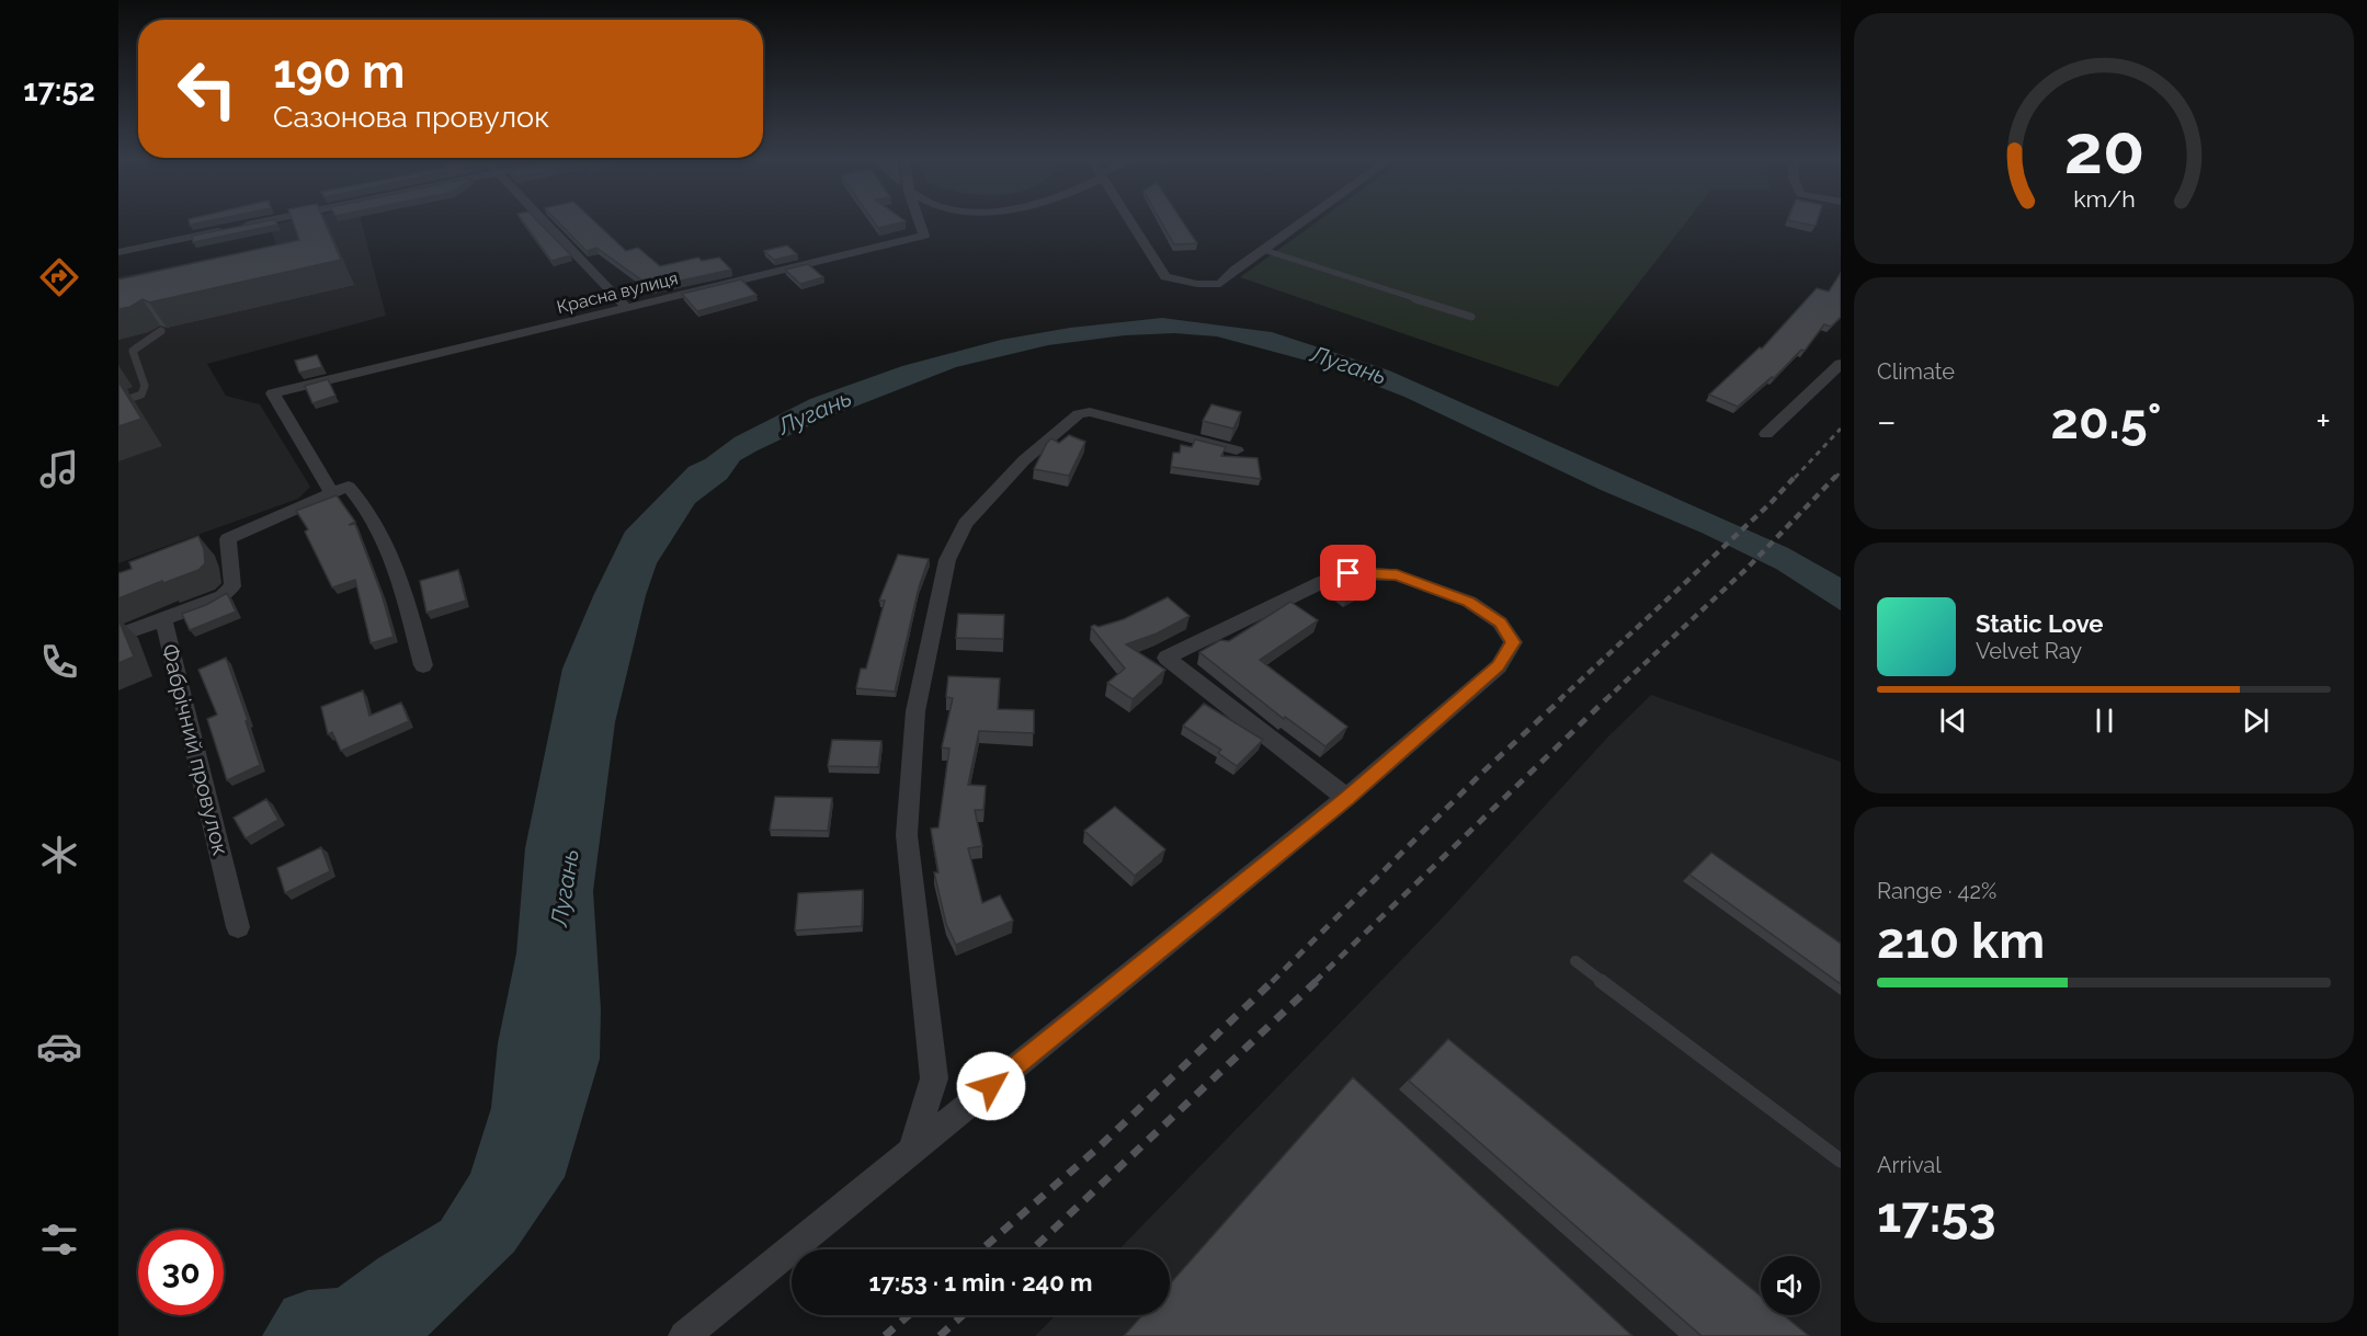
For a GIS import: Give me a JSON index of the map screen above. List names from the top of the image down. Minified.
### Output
{"streets":{"street":["Красна вулиця","Фабрічний провулок"]},"water":["Лугань"],"page":{"tabs":"17:52","turn":["190 m","Сазонова провулок"],"tile":["Climate",["Range · 42%","210 km"],["Arrival","17:53"]],"heat":["−","20.5°","+"],"song":["Static Love","Velvet Ray"],"limit":"30","trip":"17:53 · 1 min · 240 m","gauge":["20","km/h"]}}
